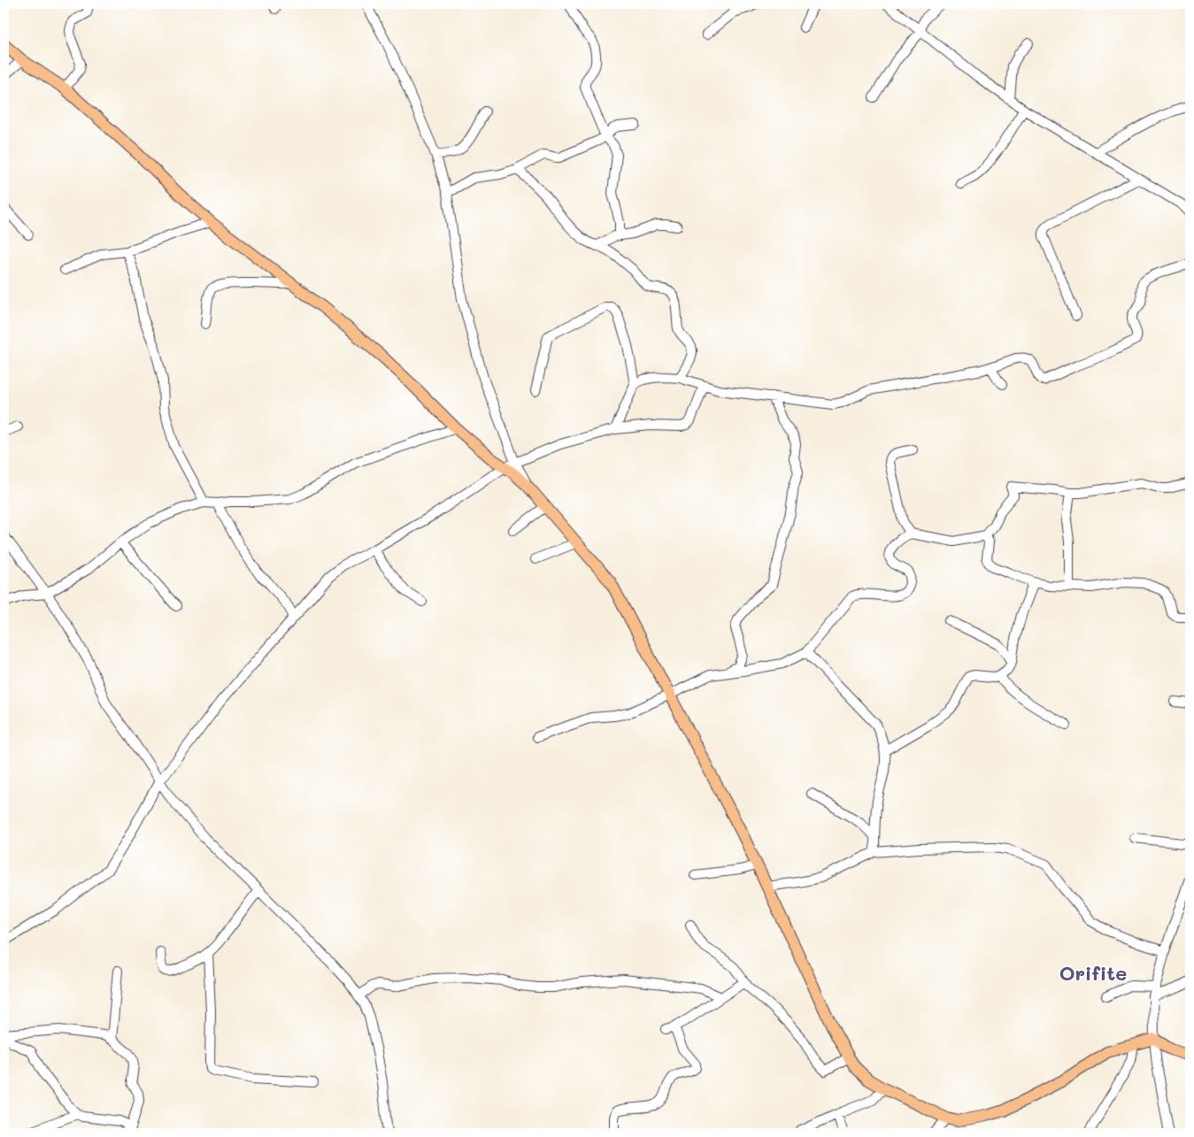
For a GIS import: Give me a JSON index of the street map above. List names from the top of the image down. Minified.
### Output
{"districts":["Orifite"]}
